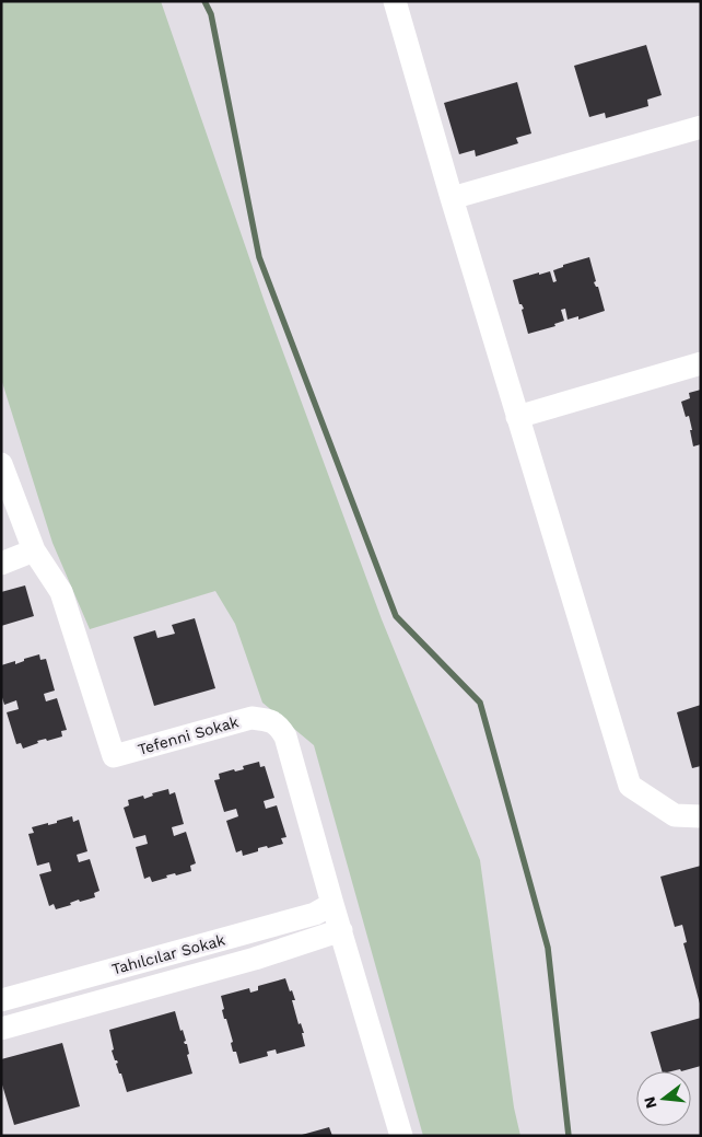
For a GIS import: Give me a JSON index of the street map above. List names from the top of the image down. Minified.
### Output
{"streets":{"street":["Tefenni Sokak","Tahılcılar Sokak"]},"crossings":[["Tefenni Sokak","Tahılcılar Sokak"]],"north":"left"}
